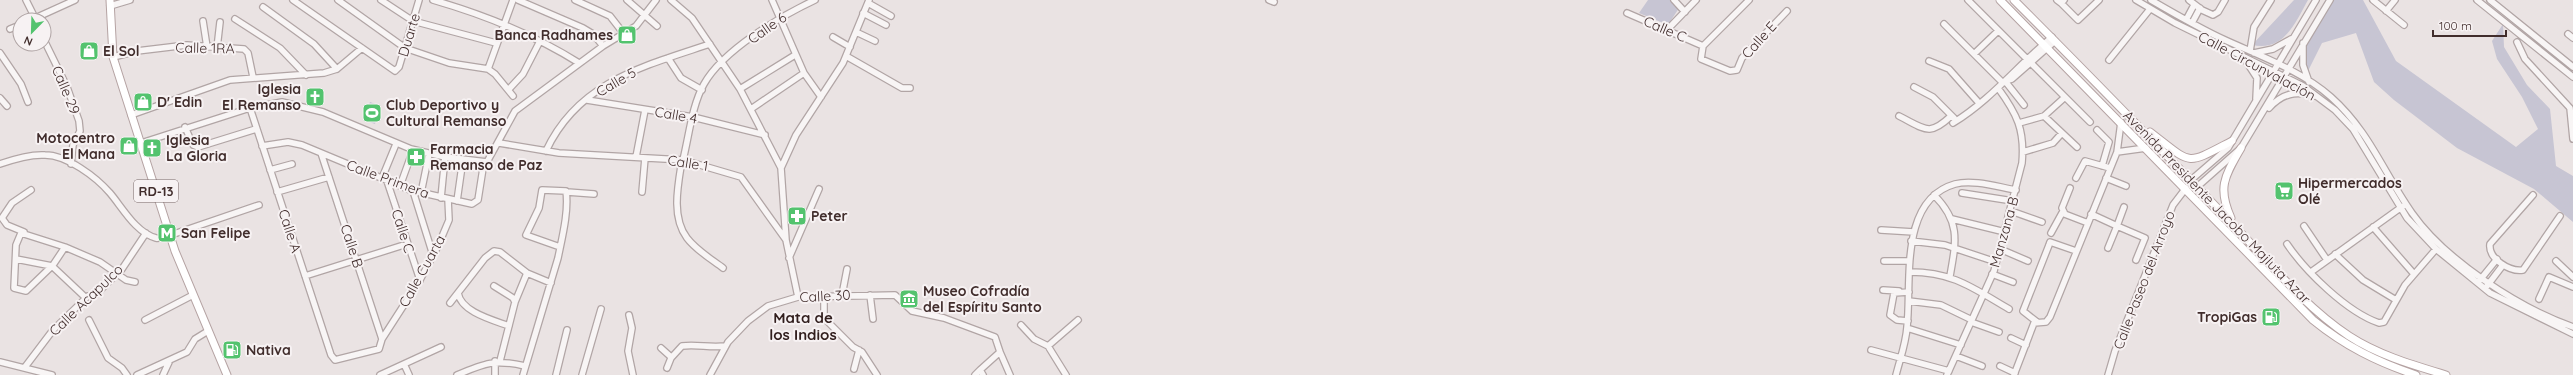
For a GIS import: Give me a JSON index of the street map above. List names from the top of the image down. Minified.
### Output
{"streets":{"main road":["RD-13","Avenida Presidente Jacobo Majluta Azar"],"street":["Calle 6","Calle C","Duarte","Calle E","Calle 1RA","Calle Circunvalación","Calle 5","Calle 29","Calle 4","Calle 1","Calle Primera","Calle A","Manzana B","Calle B","Calle Cuarta","Calle Paseo del Arroyo","Calle 30","Calle Acapulco"]},"crossings":[["Calle 6","Calle 4"],["Calle 6","Calle 1"],["Calle C","Calle E"],["Calle C","Calle Primera"],["Calle C","Calle Cuarta"],["Calle 1RA","RD-13"],["Calle 5","Calle 4"],["Calle 5","Calle 1"],["Calle 1","Calle 30"],["Calle Primera","Calle A"],["Calle Primera","Calle B"],["Calle Primera","Calle Cuarta"],["Avenida Presidente Jacobo Majluta Azar","Calle Paseo del Arroyo"],["Calle A","Calle Cuarta"],["Calle B","Calle Cuarta"]],"districts":["Mata de los Indios"],"places":{"shop":["Banca Radhames","El Sol","D' Edin","Motocentro El Mana"],"church":["Iglesia El Remanso","Iglesia La Gloria"],"sports":["Club Deportivo y Cultural Remanso"],"pharmacy":["Farmacia Remanso de Paz","Peter"],"supermarket":["Hipermercados Olé"],"metro station":["San Felipe"],"museum":["Museo Cofradía del Espíritu Santo"],"fuel station":["TropiGas","Nativa"]},"scale_bar":"100 m","north":"bottom left"}
